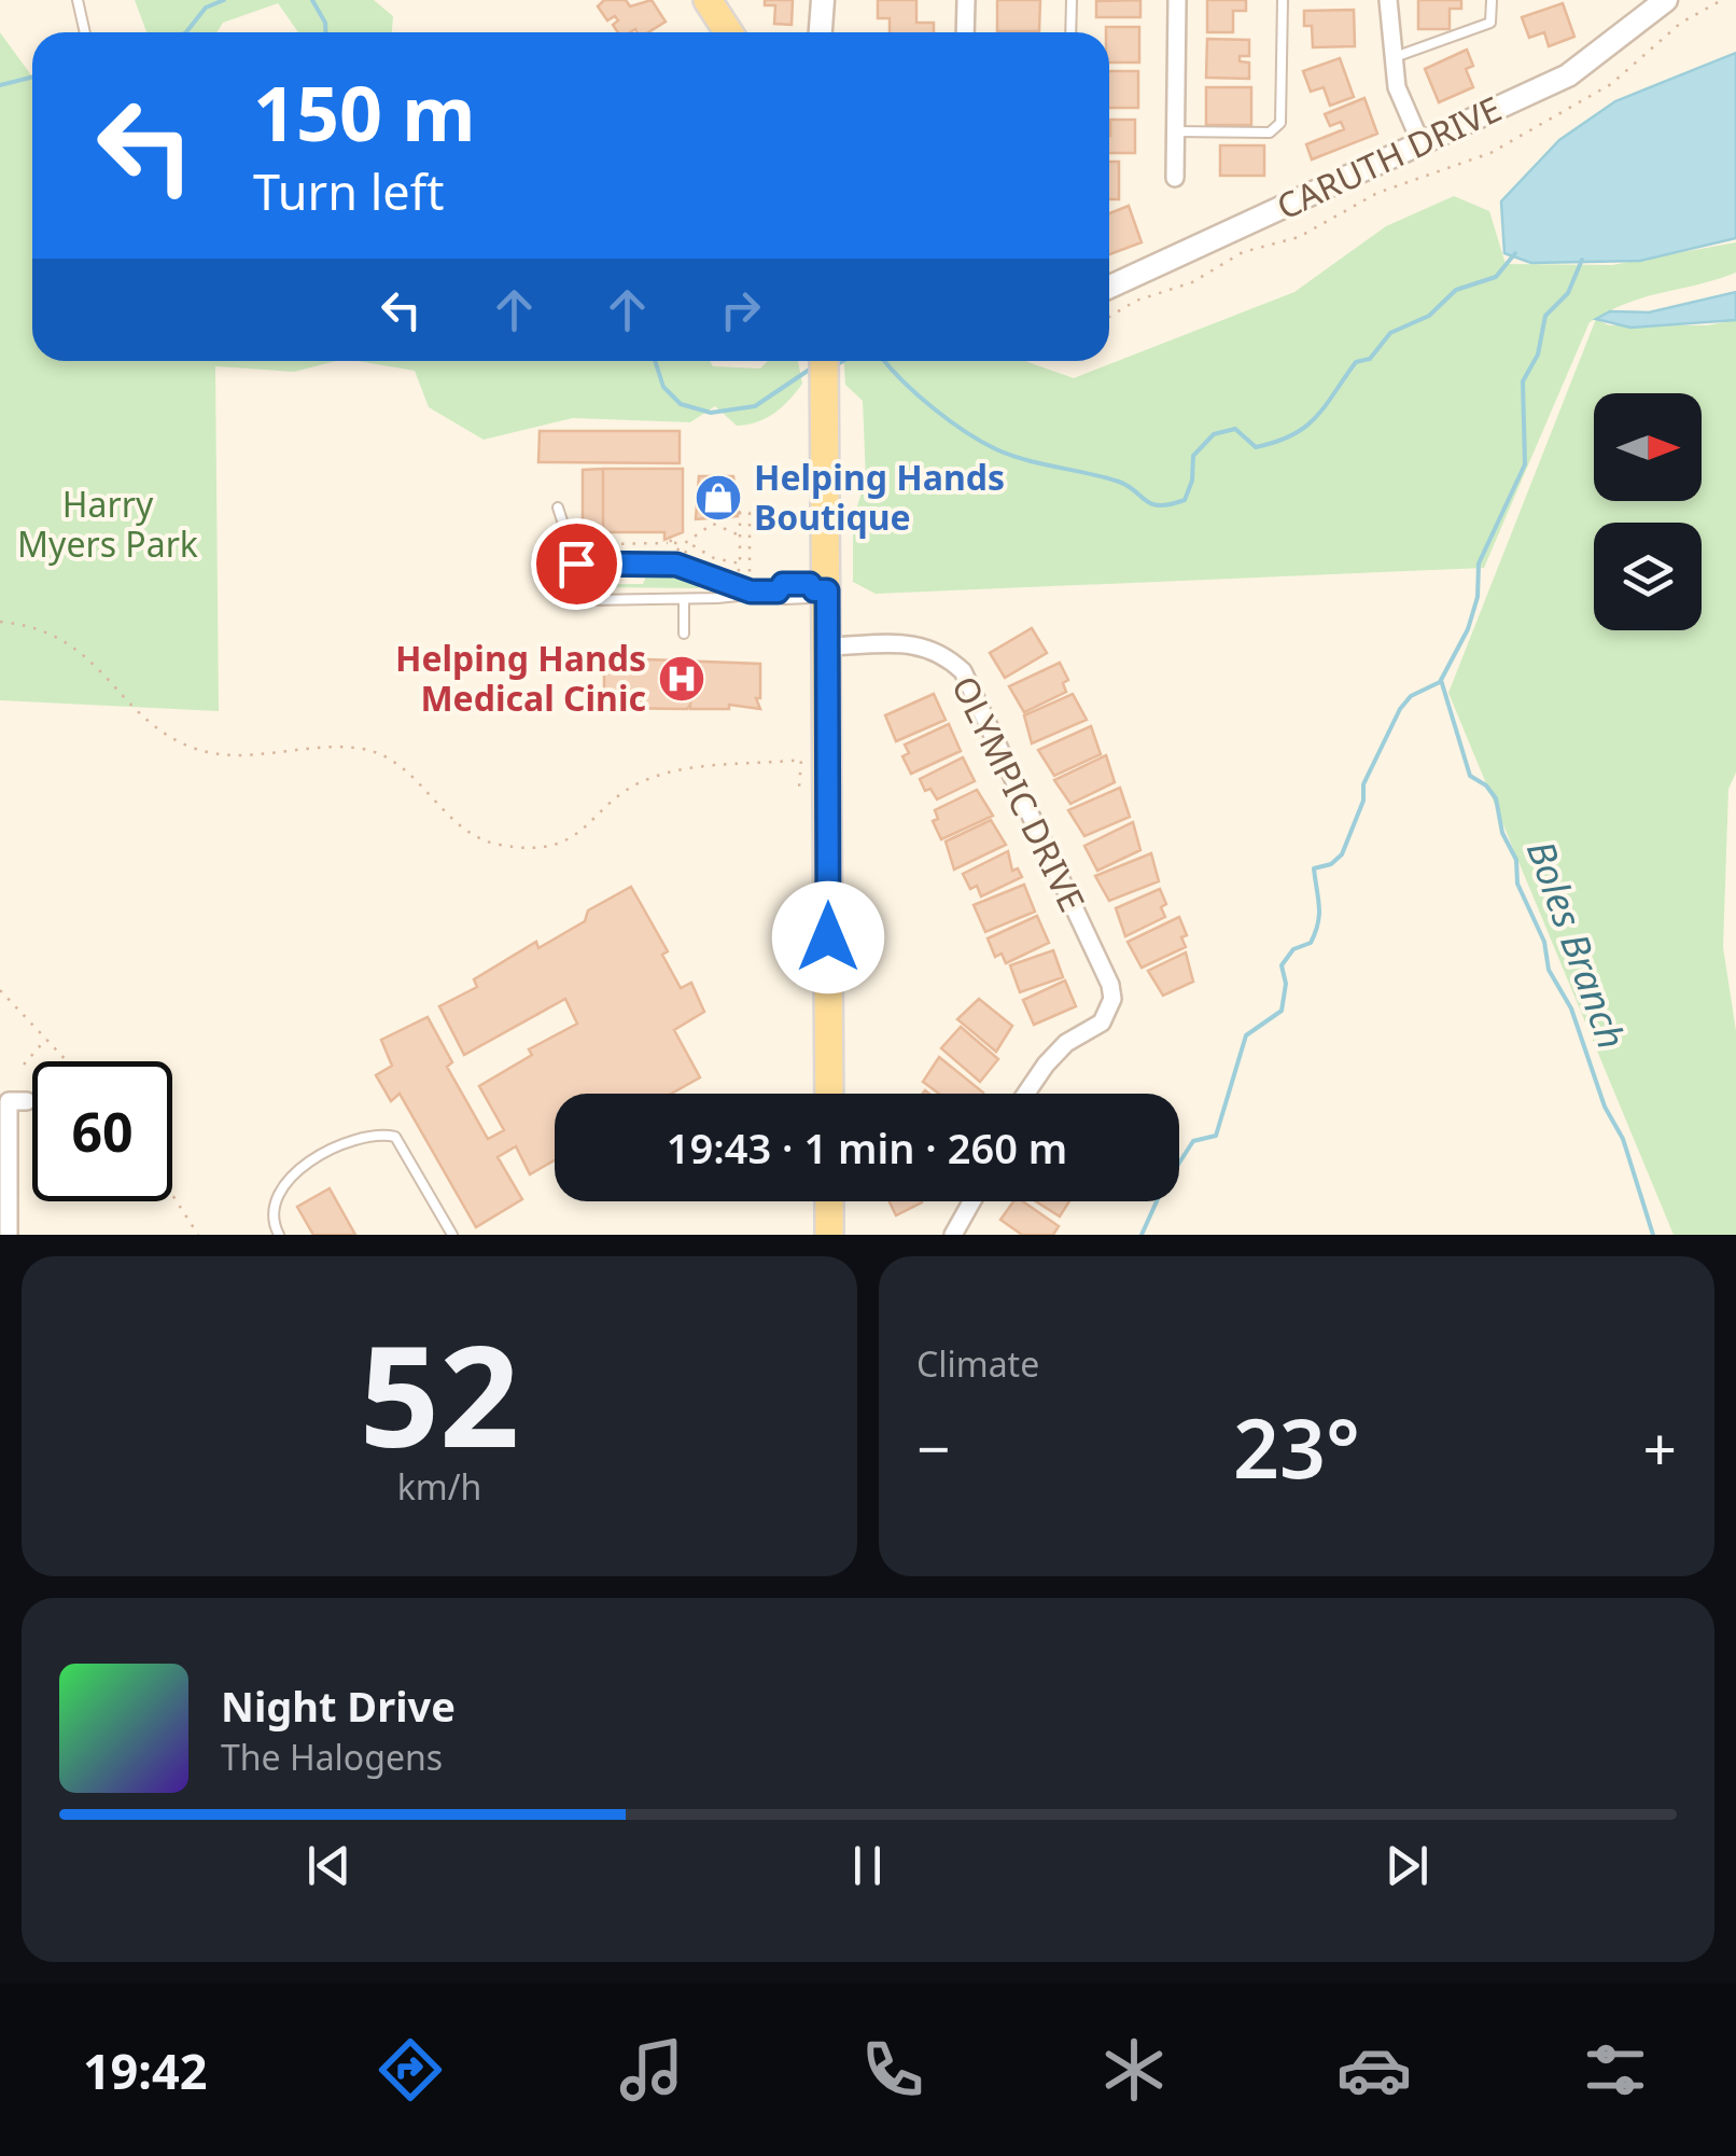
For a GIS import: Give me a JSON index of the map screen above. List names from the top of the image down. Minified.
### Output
{"streets":{"street":["CARUTH DRIVE","OLYMPIC DRIVE"]},"water":["Boles Branch"],"parks":["Harry Myers Park"],"places":{"shop":["Helping Hands Boutique"],"hospital":["Helping Hands Medical Cinic"]},"north":"right","page":{"turn":["150 m","Turn left"],"limit":"60","trip":"19:43 · 1 min · 260 m","tile":[["52","km/h"],"Climate"],"heat":["−","23°","+"],"song":["Night Drive","The Halogens"],"tabs":"19:42"}}
